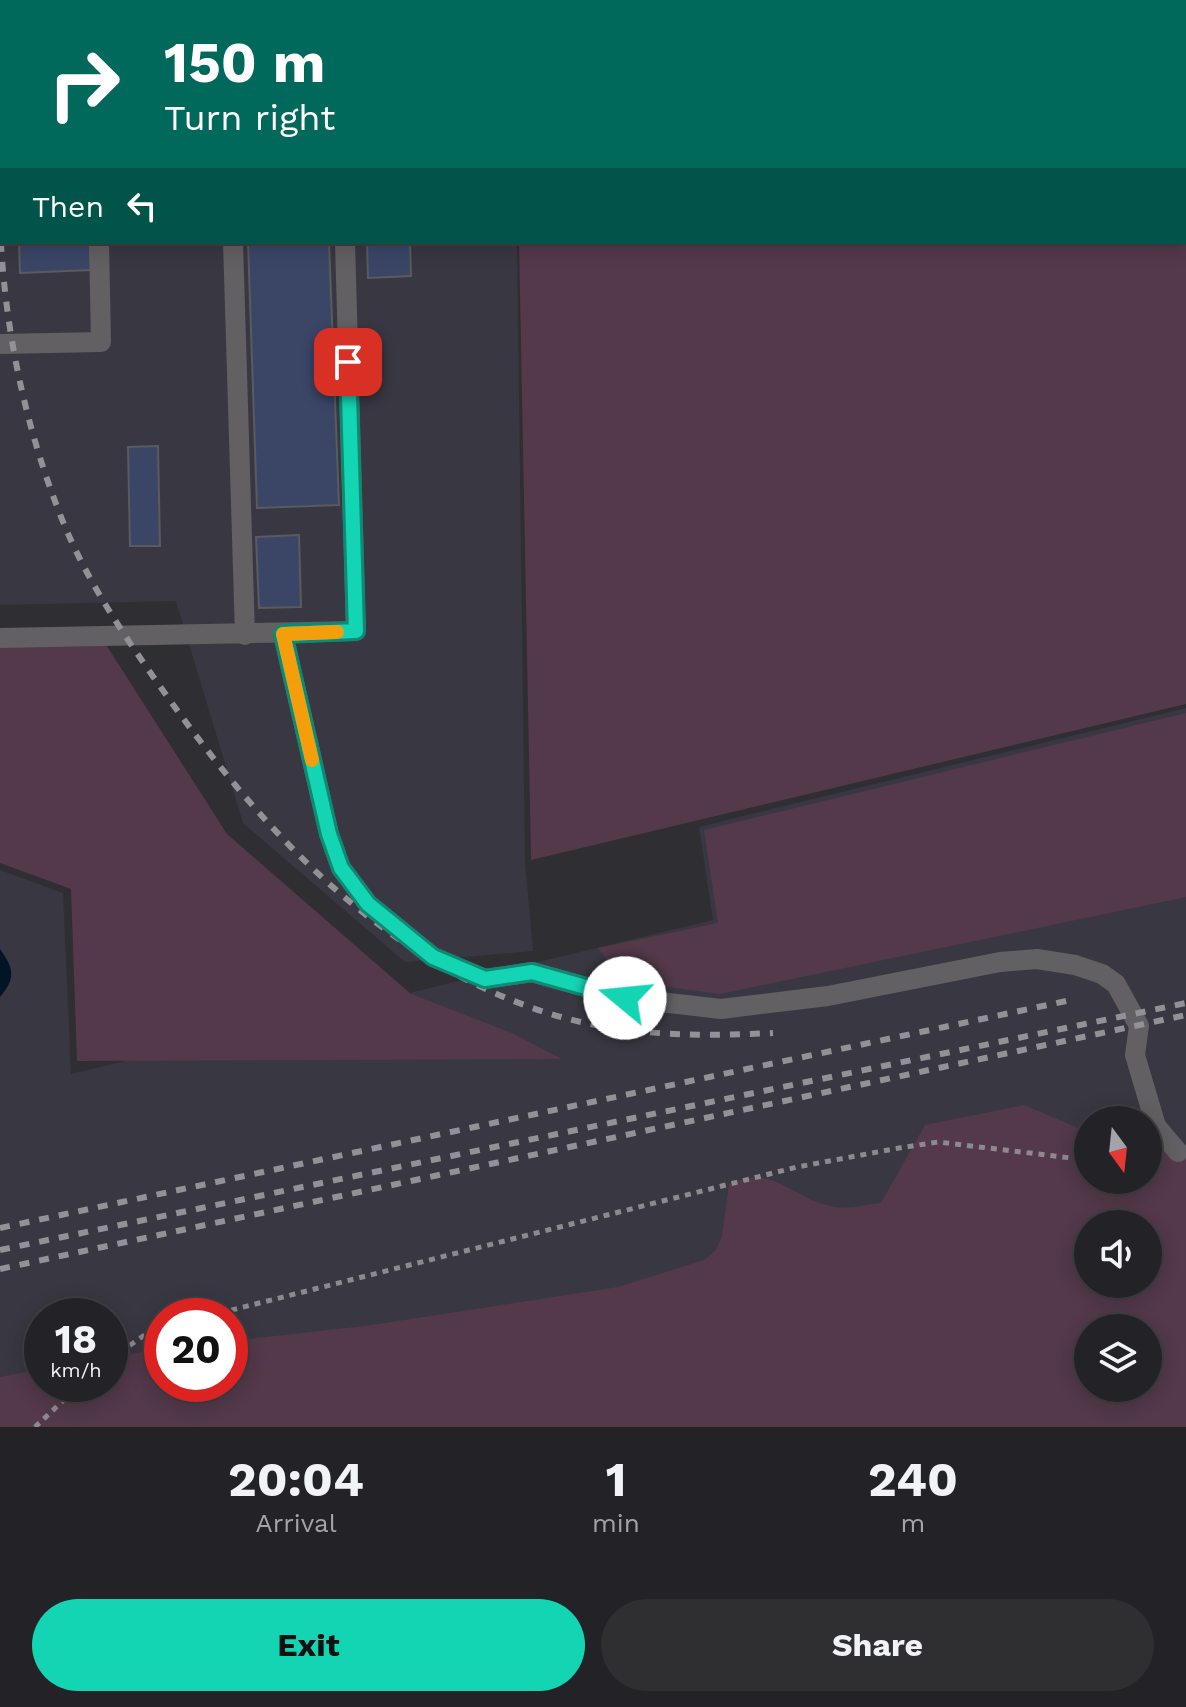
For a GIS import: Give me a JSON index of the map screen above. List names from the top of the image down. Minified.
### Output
{"north":"bottom","page":{"turn":["150 m","Turn right"],"then":"Then","speed":"18 km/h","limit":"20","eta":["20:04","Arrival","1","min","240","m"],"buttons":["Exit","Share"]}}
